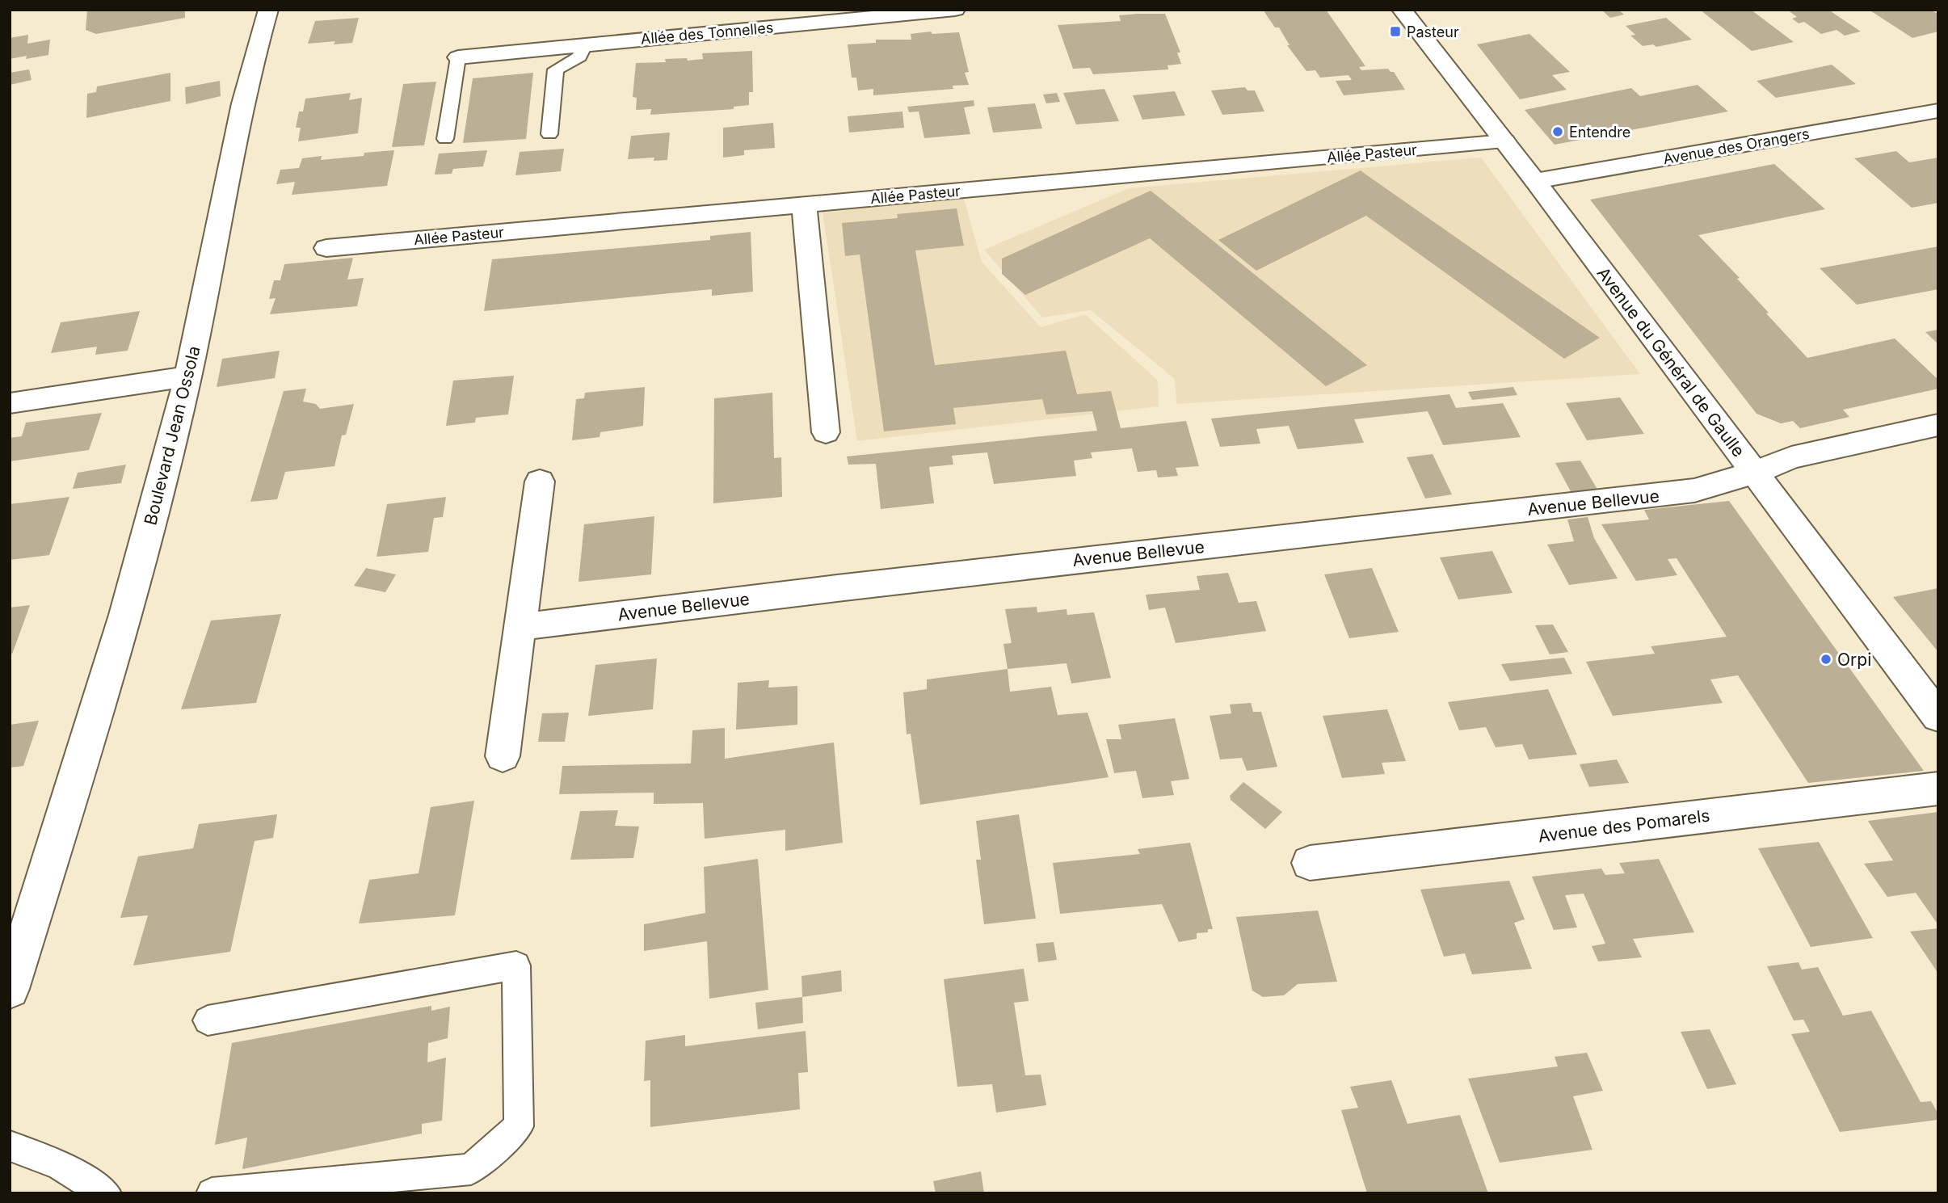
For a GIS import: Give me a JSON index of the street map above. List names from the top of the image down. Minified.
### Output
{"streets":{"street":["Allée des Tonnelles","Avenue des Orangers","Allée Pasteur","Avenue du Général de Gaulle","Boulevard Jean Ossola","Avenue Bellevue","Avenue des Pomarels"]},"crossings":[["Avenue des Orangers","Avenue du Général de Gaulle"],["Allée Pasteur","Avenue du Général de Gaulle"],["Avenue du Général de Gaulle","Avenue Bellevue"]],"places":{"transit":["Pasteur"],"other":["Entendre","Orpi"]}}
